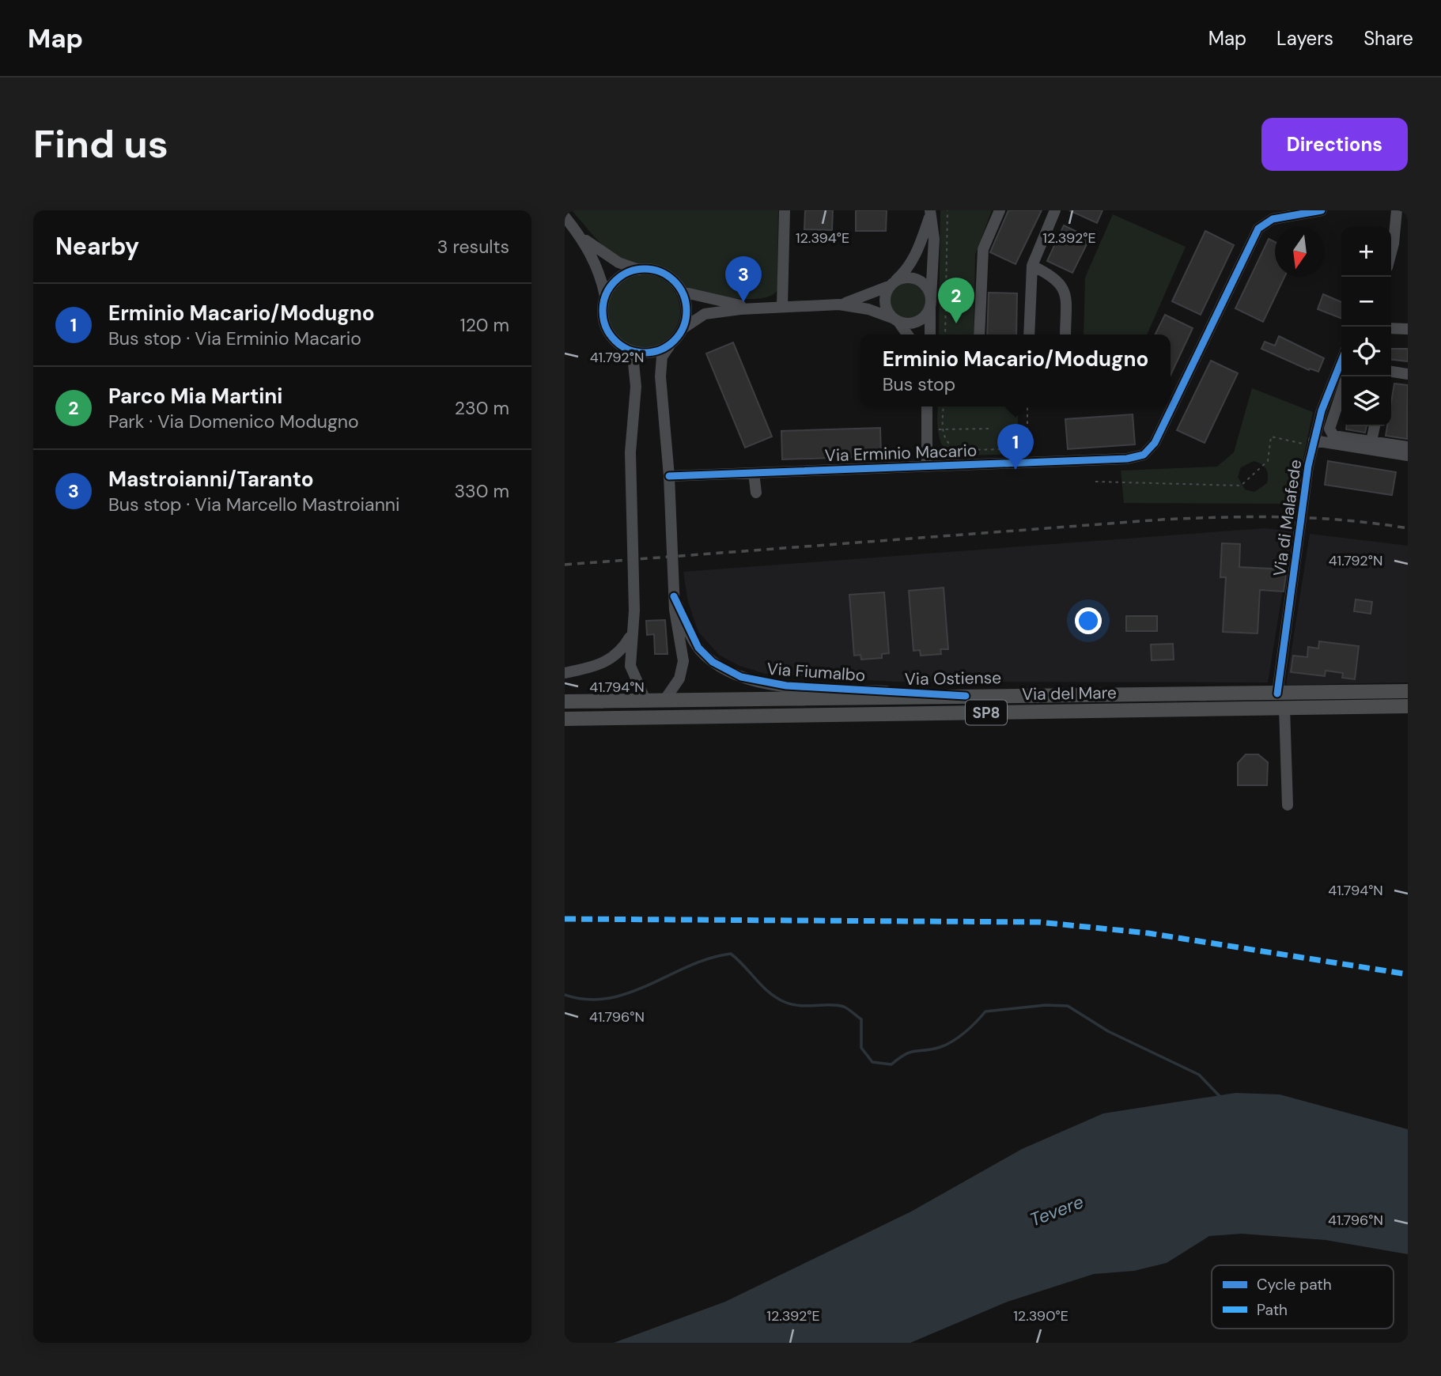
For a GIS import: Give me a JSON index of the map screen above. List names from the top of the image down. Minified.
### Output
{"streets":{"main road":["Via Ostiense","Via del Mare","SP8"],"street":["Via Erminio Macario","Via di Malafede","Via Fiumalbo"]},"crossings":[["Via Erminio Macario","Via Fiumalbo"],["Via di Malafede","Via Ostiense"],["Via Fiumalbo","Via Ostiense"]],"water":["Tevere"],"legend":["Cycle path","Path"],"north":"bottom","page":{"header":"Map","nav":["Map","Layers","Share"],"buttons":"Directions","title":"Find us","heading":["Nearby","3 results"],"map_buttons":["+","−"],"pins":["3","2","1"],"list":[{"mark":"1","name":"Erminio Macario/Modugno","note":"Bus stop · Via Erminio Macario","value":"120 m"},{"mark":"2","name":"Parco Mia Martini","note":"Park · Via Domenico Modugno","value":"230 m"},{"mark":"3","name":"Mastroianni/Taranto","note":"Bus stop · Via Marcello Mastroianni","value":"330 m"}],"popup":["Erminio Macario/Modugno","Bus stop"]},"coordinates":["12.394°E","12.392°E","41.792°N","41.794°N","41.796°N","12.390°E"]}
